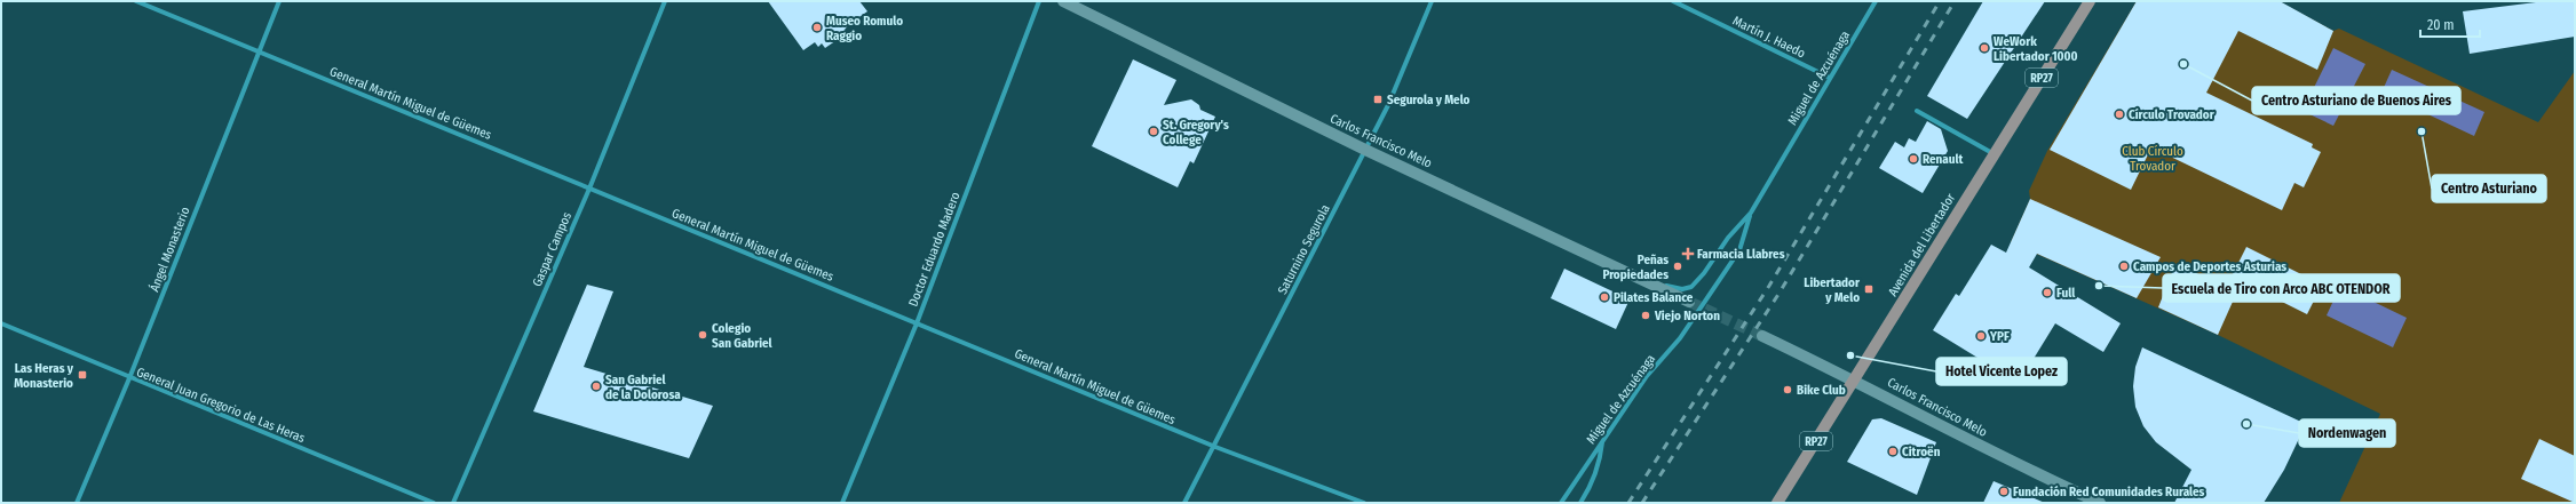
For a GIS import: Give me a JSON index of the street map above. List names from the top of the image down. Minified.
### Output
{"streets":{"main road":["RP27","Avenida del Libertador"],"street":["Martín J. Haedo","Miguel de Azcuénaga","General Martín Miguel de Güemes","Carlos Francisco Melo","Ángel Monasterio","Gaspar Campos","Doctor Eduardo Madero","Saturnino Segurola","General Juan Gregorio de Las Heras"]},"crossings":[["Martín J. Haedo","Miguel de Azcuénaga"],["Miguel de Azcuénaga","Carlos Francisco Melo"],["General Martín Miguel de Güemes","Ángel Monasterio"],["General Martín Miguel de Güemes","Gaspar Campos"],["General Martín Miguel de Güemes","Doctor Eduardo Madero"],["General Martín Miguel de Güemes","Saturnino Segurola"],["Carlos Francisco Melo","Avenida del Libertador"],["Carlos Francisco Melo","Saturnino Segurola"],["Ángel Monasterio","General Juan Gregorio de Las Heras"]],"parks":["Club Círculo Trovador"],"places":{"other":["Museo Romulo Raggio","WeWork Libertador 1000","Centro Asturiano de Buenos Aires","Círculo Trovador","St. Gregory's College","Centro Asturiano","Renault","Peñas Propiedades","Campos de Deportes Asturias","Escuela de Tiro con Arco ABC OTENDOR","Full","Pilates Balance","Viejo Norton","Colegio San Gabriel","YPF","Hotel Vicente Lopez","San Gabriel de la Dolorosa","Bike Club","Nordenwagen","Citroën","Fundación Red Comunidades Rurales"],"transit":["Segurola y Melo","Libertador y Melo","Las Heras y Monasterio"],"health":["Farmacia Llabres"]},"scale_bar":"20 m"}
